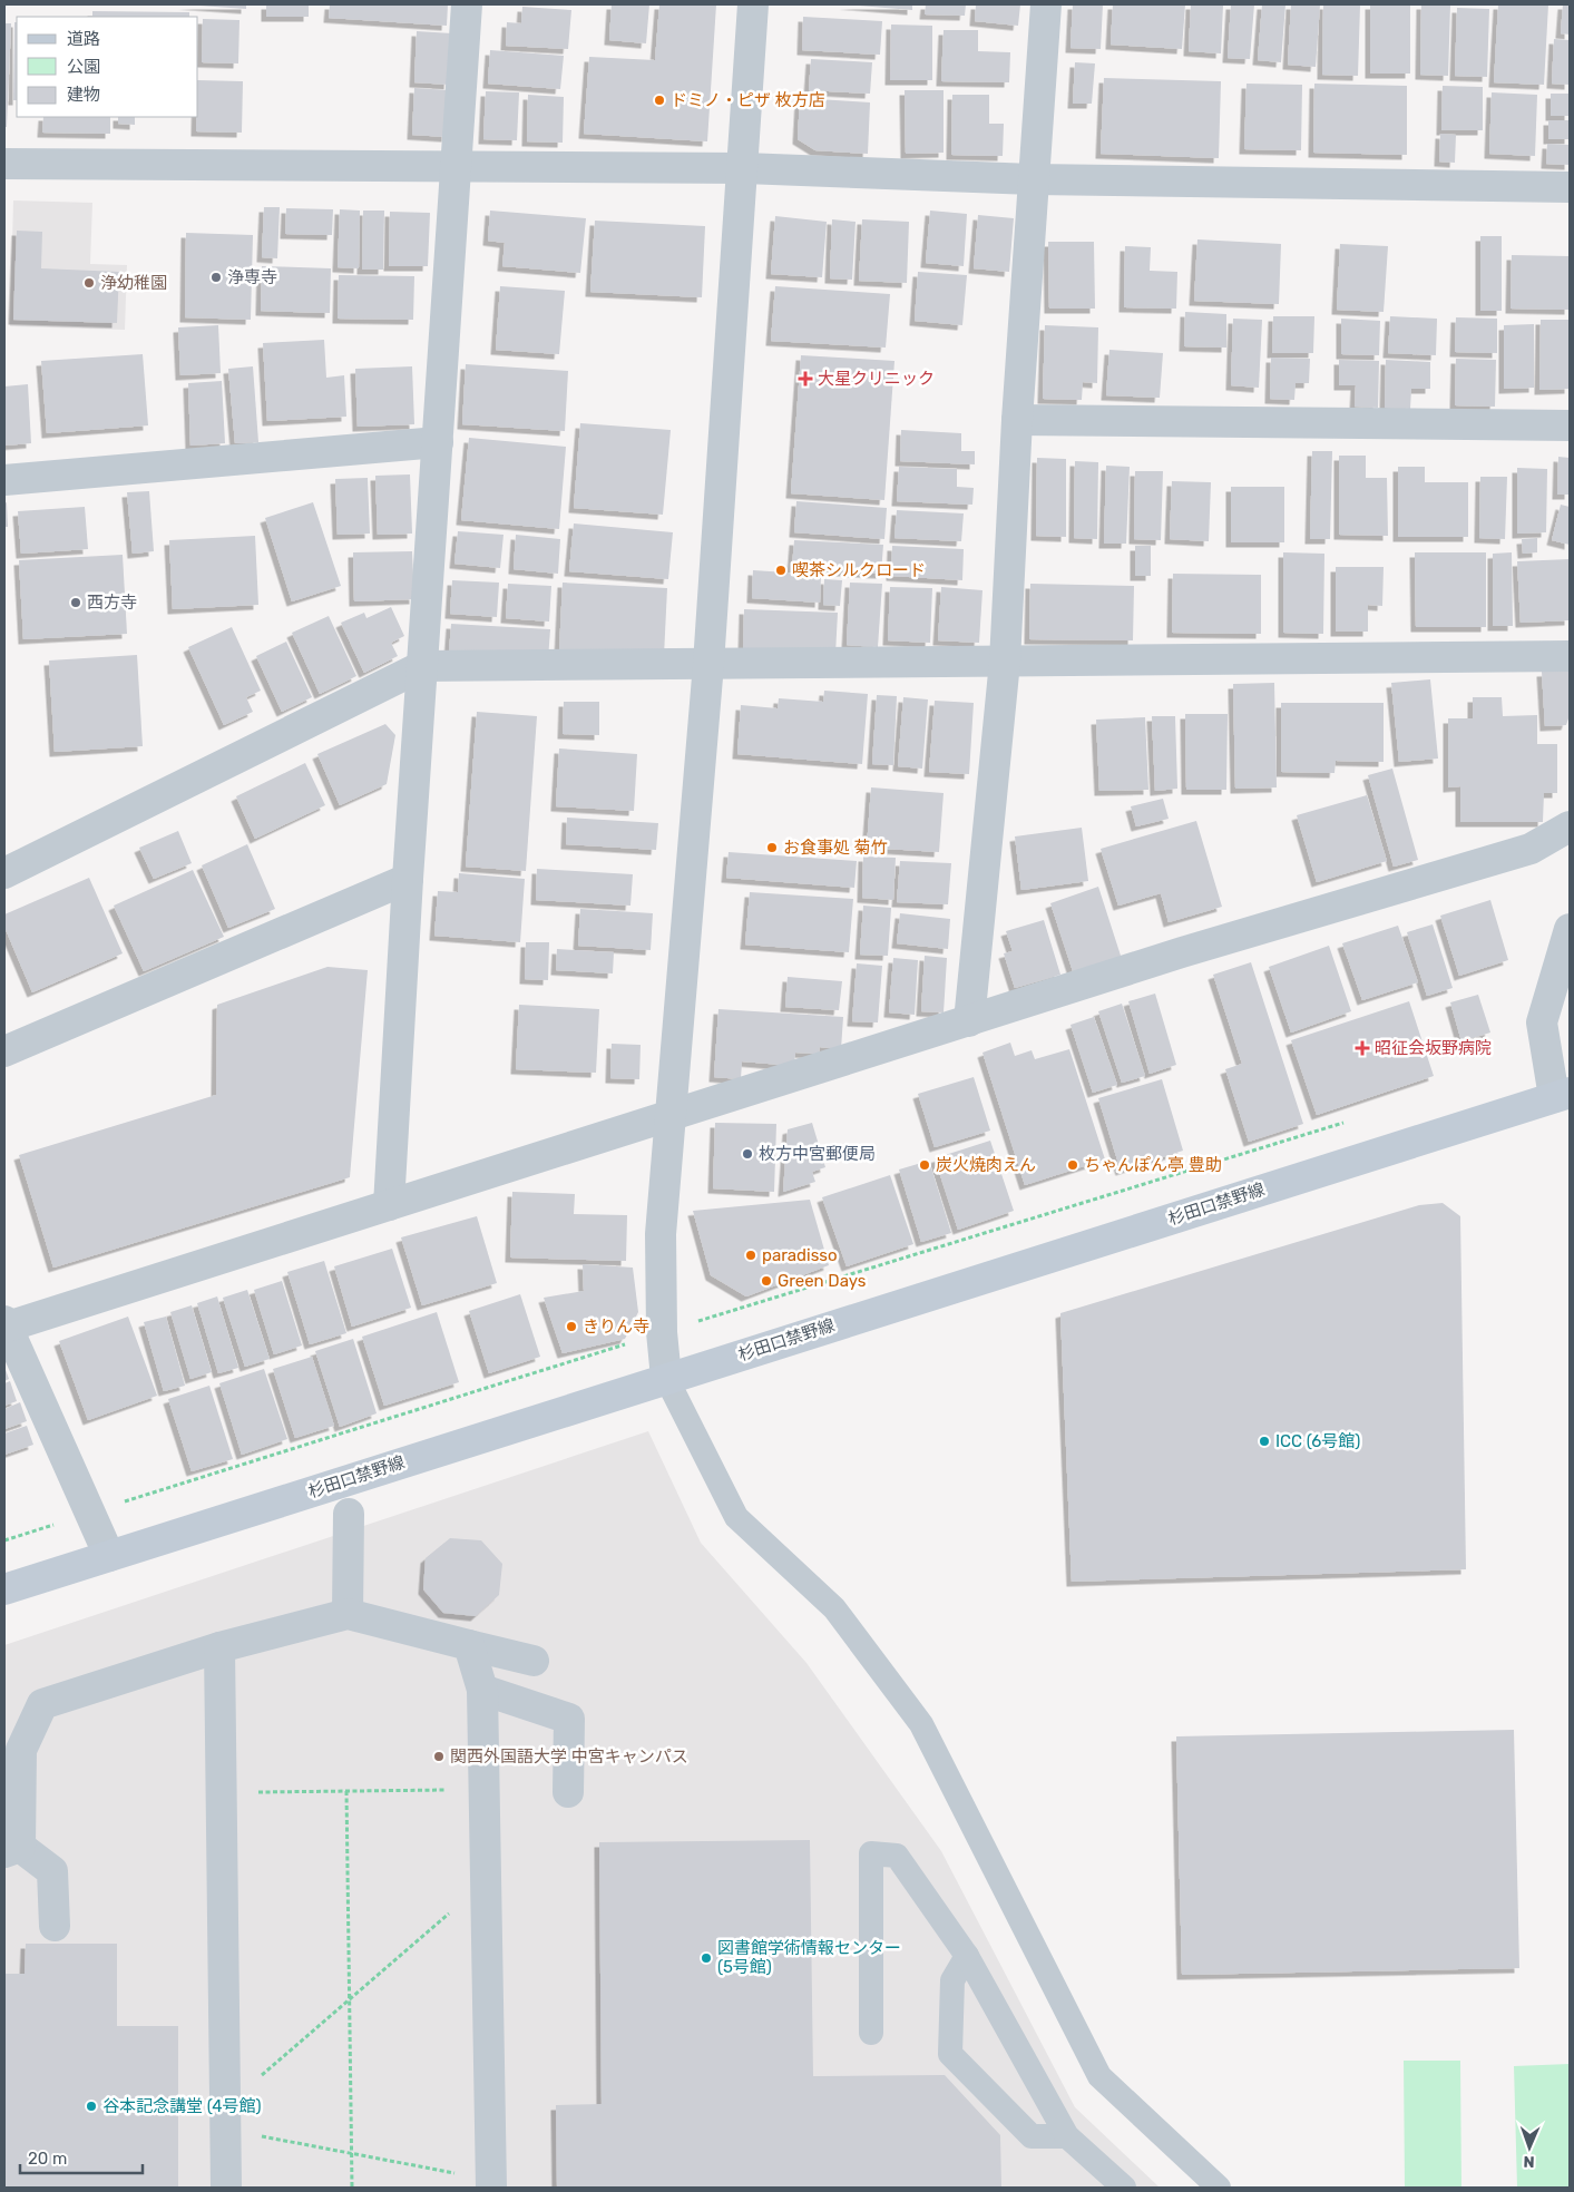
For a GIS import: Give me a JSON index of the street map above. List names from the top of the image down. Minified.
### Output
{"streets":{"main road":["杉田口禁野線"]},"places":{"other":["ドミノ・ピザ 枚方店","浄専寺","浄幼稚園","喫茶シルクロード","西方寺","お食事処 菊竹","枚方中宮郵便局","炭火焼肉えん","ちゃんぽん亭 豊助","paradisso","Green Days","きりん寺","ICC (6号館)","関西外国語大学 中宮キャンパス","図書館学術情報センター (5号館)","谷本記念講堂 (4号館)"],"health":["大星クリニック","昭征会坂野病院"]},"legend":["道路","公園","建物"],"scale_bar":"20 m","north":"bottom"}
